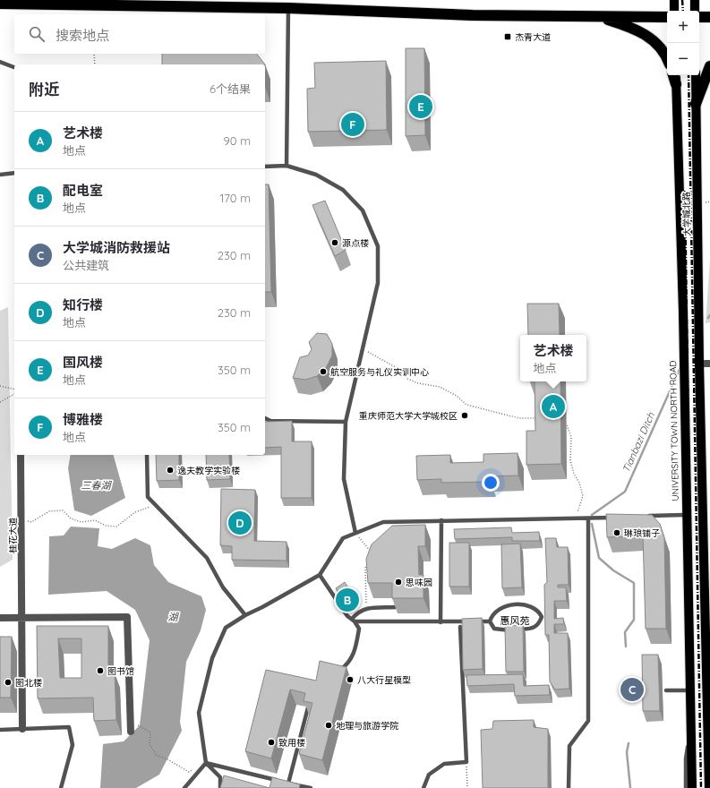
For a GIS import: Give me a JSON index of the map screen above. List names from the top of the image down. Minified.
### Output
{"streets":{"main road":["大学城北路","UNIVERSITY TOWN NORTH ROAD"],"street":["桂花大道"]},"districts":["惠风苑"],"water":["Tianbazi Ditch","三春湖","湖"],"places":{"transit":["杰青大道"],"other":["源点楼","航空服务与礼仪实训中心","重庆师范大学大学城校区","逸夫教学实验楼","琳琅铺子","思味园","图书馆","八大行星模型","图北楼","地理与旅游学院","致用楼"]},"page":{"map_buttons":["+","−"],"search":"搜索地点","heading":["附近","6个结果"],"pins":["E","F","A","D","B","C"],"list":[{"mark":"A","name":"艺术楼","note":"地点","value":"90 m"},{"mark":"B","name":"配电室","note":"地点","value":"170 m"},{"mark":"C","name":"大学城消防救援站","note":"公共建筑","value":"230 m"},{"mark":"D","name":"知行楼","note":"地点","value":"230 m"},{"mark":"E","name":"国风楼","note":"地点","value":"350 m"},{"mark":"F","name":"博雅楼","note":"地点","value":"350 m"}],"popup":["艺术楼","地点"]}}
